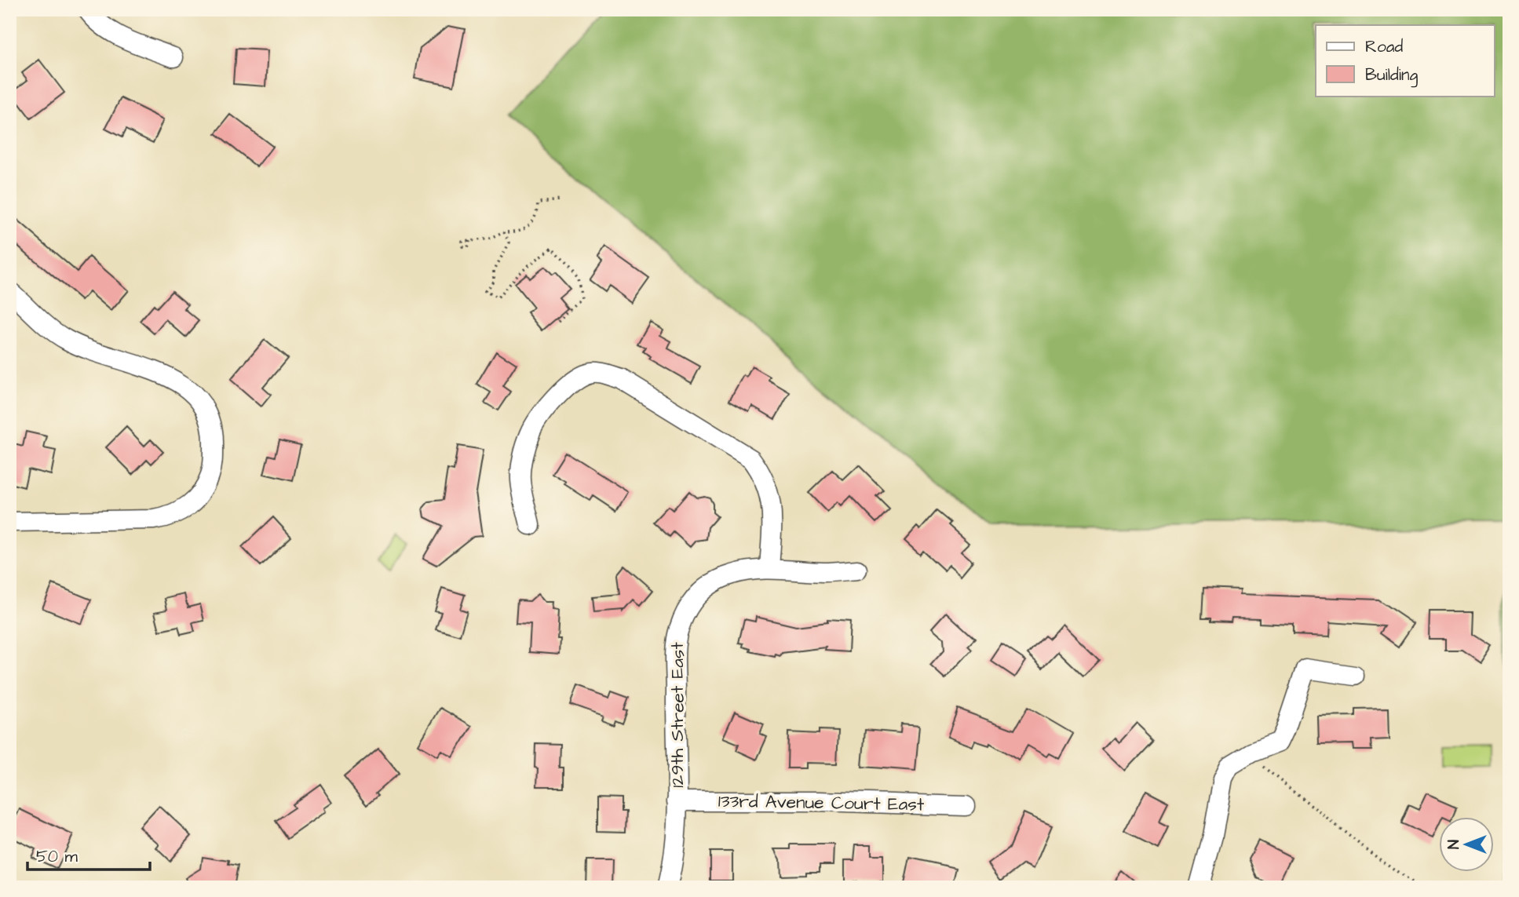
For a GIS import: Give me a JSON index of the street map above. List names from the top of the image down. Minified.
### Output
{"streets":{"street":["129th Street East","133rd Avenue Court East"]},"crossings":[["129th Street East","133rd Avenue Court East"]],"legend":["Road","Building"],"scale_bar":"50 m","north":"left"}
